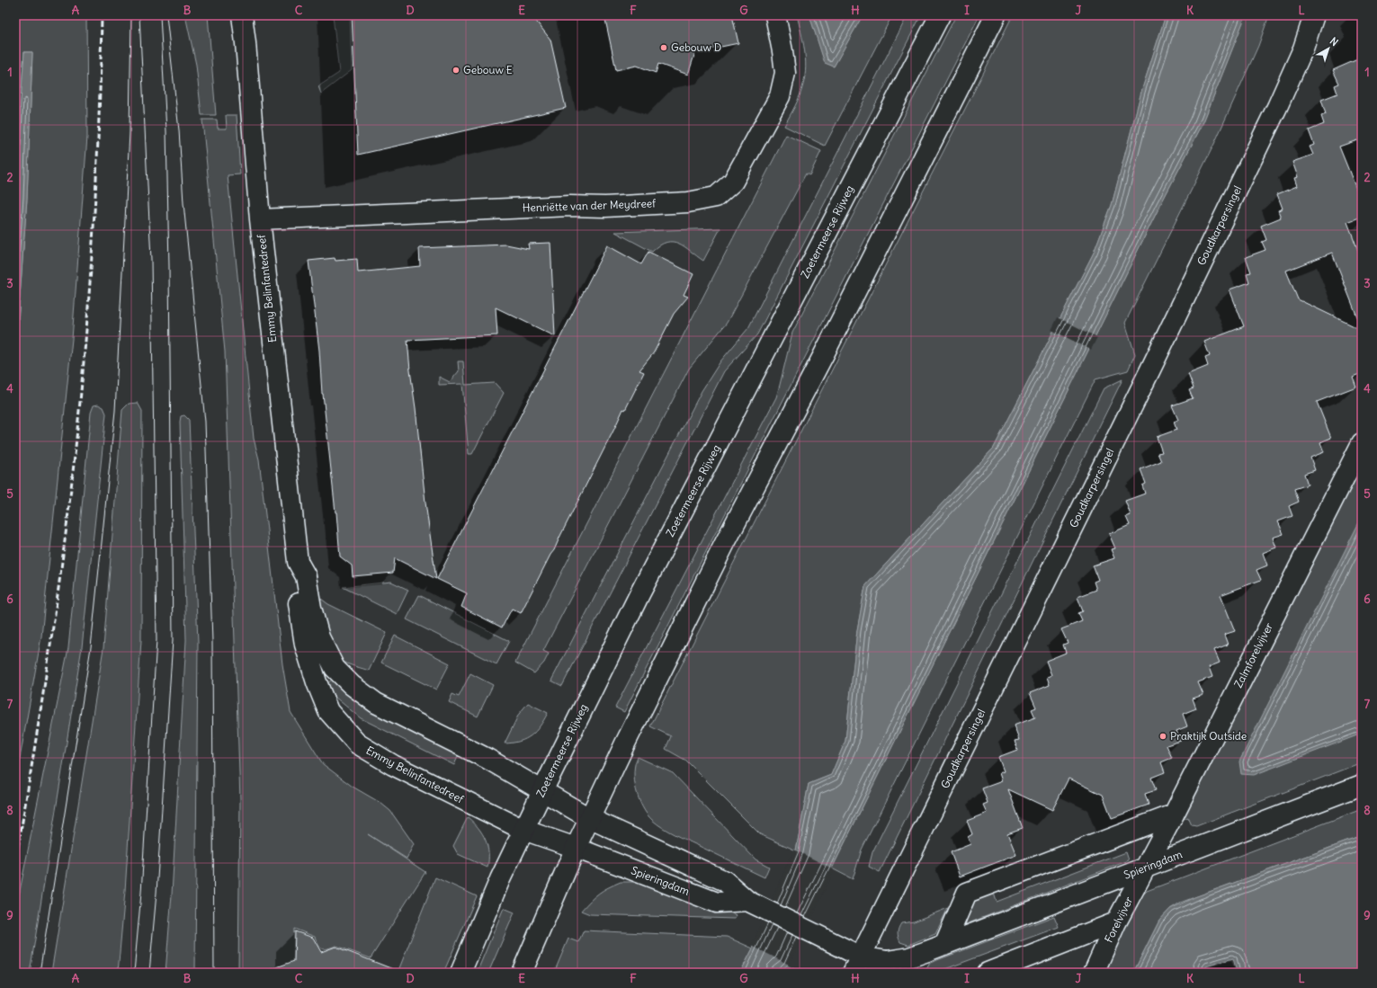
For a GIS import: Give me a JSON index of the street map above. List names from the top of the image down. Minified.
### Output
{"streets":{"street":["Henriëtte van der Meydreef","Goudkarpersingel","Zoetermeerse Rijweg","Emmy Belinfantedreef","Zalmforelvijver","Spieringdam","Forelvijver"]},"crossings":[["Henriëtte van der Meydreef","Emmy Belinfantedreef"],["Goudkarpersingel","Spieringdam"],["Zoetermeerse Rijweg","Emmy Belinfantedreef"],["Emmy Belinfantedreef","Spieringdam"],["Zalmforelvijver","Spieringdam"],["Zalmforelvijver","Forelvijver"],["Spieringdam","Forelvijver"]],"places":["Gebouw D","Gebouw E","Praktijk Outside"],"north":"top right","grid":{"columns":["A","B","C","D","E","F","G","H","I","J","K","L"],"rows":["1","2","3","4","5","6","7","8","9"]}}
